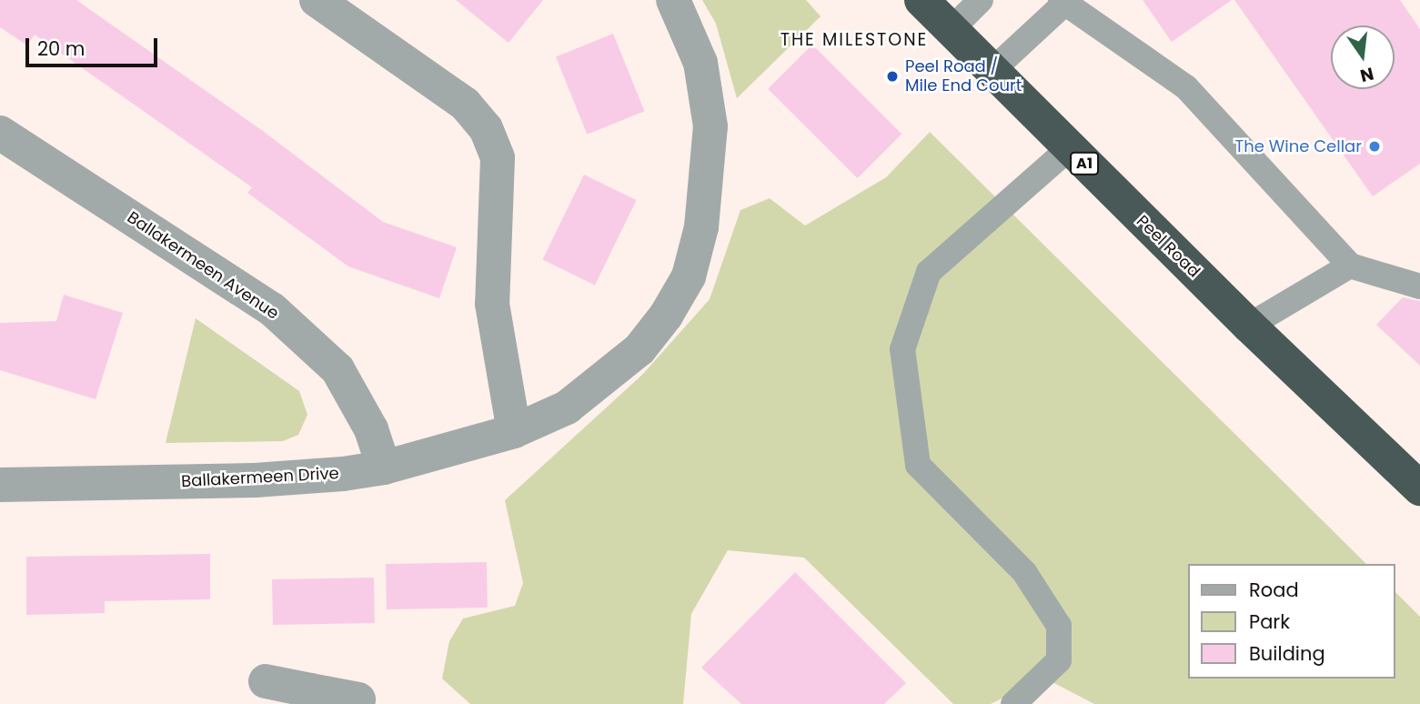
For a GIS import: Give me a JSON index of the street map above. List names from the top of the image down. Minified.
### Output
{"streets":{"highway":["A1","Peel Road"],"street":["Ballakermeen Avenue","Ballakermeen Drive"]},"crossings":[["Ballakermeen Avenue","Ballakermeen Drive"]],"districts":["THE MILESTONE"],"places":["Peel Road / Mile End Court","The Wine Cellar"],"legend":["Road","Park","Building"],"scale_bar":"20 m","north":"bottom"}
